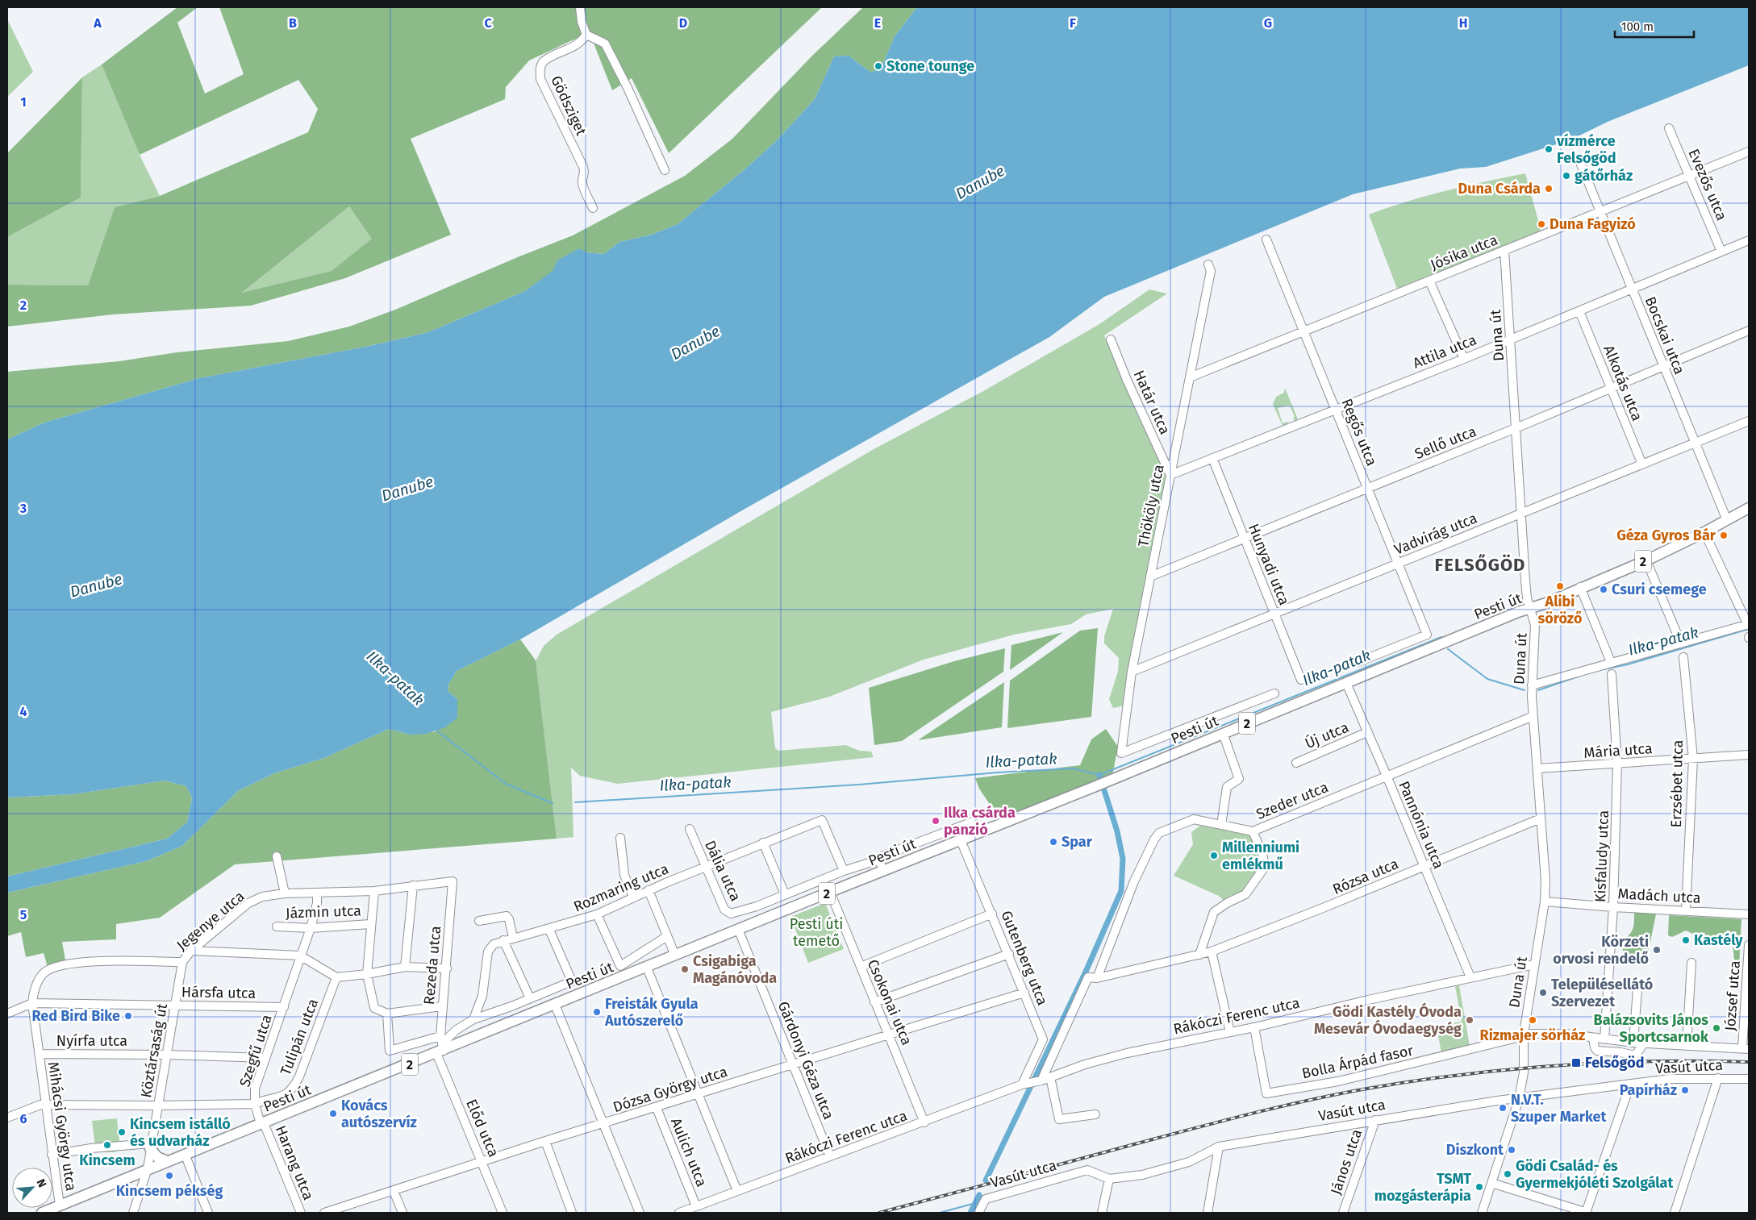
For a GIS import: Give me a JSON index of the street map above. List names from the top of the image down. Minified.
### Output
{"streets":{"main road":["2","Pesti út"],"street":["Gödsziget","Evezős utca","Jósika utca","Duna út","Bocskai utca","Attila utca","Alkotás utca","Határ utca","Regős utca","Sellő utca","Thököly utca","Vadvirág utca","Hunyadi utca","Új utca","Mária utca","Erzsébet utca","Szeder utca","Pannónia utca","Kisfaludy utca","Dália utca","Rózsa utca","Rozmaring utca","Madách utca","Jázmin utca","Jegenye utca","Gutenberg utca","Rezeda utca","Hársfa utca","József utca","Csokonai utca","Rákóczi Ferenc utca","Tulipán utca","Nyírfa utca","Köztársaság út","Szegfű utca","Gárdonyi Géza utca","Bolla Árpád fasor","Vasút utca","Dózsa György utca","Mihácsi György utca","Előd utca","Aulich utca","János utca","Harang utca"]},"crossings":[["Evezős utca","Jósika utca"],["Evezős utca","Attila utca"],["Jósika utca","Duna út"],["Jósika utca","Bocskai utca"],["Jósika utca","Regős utca"],["Jósika utca","Thököly utca"],["Duna út","Attila utca"],["Duna út","Sellő utca"],["Duna út","Vadvirág utca"],["Duna út","Pesti út"],["Duna út","Mária utca"],["Duna út","Szeder utca"],["Duna út","Rózsa utca"],["Duna út","Madách utca"],["Duna út","Rákóczi Ferenc utca"],["Duna út","Bolla Árpád fasor"],["Duna út","Vasút utca"],["Bocskai utca","Attila utca"],["Bocskai utca","Sellő utca"],["Bocskai utca","Vadvirág utca"],["Bocskai utca","Pesti út"],["Attila utca","Alkotás utca"],["Attila utca","Határ utca"],["Attila utca","Regős utca"],["Attila utca","Thököly utca"],["Attila utca","Hunyadi utca"],["Alkotás utca","Sellő utca"],["Alkotás utca","Vadvirág utca"],["Határ utca","Thököly utca"],["Regős utca","Sellő utca"],["Regős utca","Vadvirág utca"],["Sellő utca","Thököly utca"],["Sellő utca","Hunyadi utca"],["Thököly utca","Vadvirág utca"],["Vadvirág utca","Hunyadi utca"],["Pesti út","Pannónia utca"],["Pesti út","Dália utca"],["Pesti út","Rozmaring utca"],["Pesti út","Gutenberg utca"],["Pesti út","Rezeda utca"],["Pesti út","Csokonai utca"],["Pesti út","Köztársaság út"],["Pesti út","Szegfű utca"],["Pesti út","Gárdonyi Géza utca"],["Pesti út","Mihácsi György utca"],["Pesti út","Előd utca"],["Pesti út","Harang utca"],["Új utca","Pannónia utca"],["Mária utca","Erzsébet utca"],["Mária utca","Kisfaludy utca"],["Erzsébet utca","Madách utca"],["Szeder utca","Pannónia utca"],["Szeder utca","Rózsa utca"],["Pannónia utca","Rózsa utca"],["Pannónia utca","Rákóczi Ferenc utca"],["Kisfaludy utca","Madách utca"],["Kisfaludy utca","Bolla Árpád fasor"],["Dália utca","Rozmaring utca"],["Jázmin utca","Szegfű utca"],["Jegenye utca","Rezeda utca"],["Jegenye utca","Hársfa utca"],["Jegenye utca","Köztársaság út"],["Jegenye utca","Szegfű utca"],["Jegenye utca","Mihácsi György utca"],["Gutenberg utca","Rákóczi Ferenc utca"],["Gutenberg utca","Dózsa György utca"],["Rezeda utca","Előd utca"],["Hársfa utca","Köztársaság út"],["Hársfa utca","Szegfű utca"],["Hársfa utca","Mihácsi György utca"],["József utca","Bolla Árpád fasor"],["Csokonai utca","Rákóczi Ferenc utca"],["Csokonai utca","Dózsa György utca"],["Rákóczi Ferenc utca","Gárdonyi Géza utca"],["Rákóczi Ferenc utca","Bolla Árpád fasor"],["Rákóczi Ferenc utca","Aulich utca"],["Tulipán utca","Köztársaság út"],["Tulipán utca","Szegfű utca"],["Tulipán utca","Mihácsi György utca"],["Nyírfa utca","Köztársaság út"],["Nyírfa utca","Szegfű utca"],["Nyírfa utca","Mihácsi György utca"],["Szegfű utca","Harang utca"],["Gárdonyi Géza utca","Dózsa György utca"],["Vasút utca","János utca"],["Dózsa György utca","Előd utca"],["Dózsa György utca","Aulich utca"]],"districts":["FELSŐGÖD"],"water":["Danube","Ilka-patak"],"parks":["Pesti úti temető"],"places":{"other":["Stone tounge","vízmérce Felsőgöd","gátőrház","Duna Csárda","Duna Fagyizó","Géza Gyros Bár","Alibi söröző","Csuri csemege","Ilka csárda panzió","Spar","Millenniumi emlékmű","Kastély","Körzeti orvosi rendelő","Csigabiga Magánóvoda","Településellátó Szervezet","Freisták Gyula Autószerelő","Red Bird Bike","Gödi Kastély Óvoda Mesevár Óvodaegység","Rizmajer sörház","Balázsovits János Sportcsarnok","Papírház","N.V.T. Szuper Market","Kovács autószervíz","Kincsem istálló és udvarház","Kincsem","Diszkont","Gödi Család- és Gyermekjóléti Szolgálat","Kincsem pékség","TSMT mozgásterápia"],"transit":["Felsőgöd"]},"scale_bar":"100 m","north":"top right","grid":{"columns":["A","B","C","D","E","F","G","H"],"rows":["1","2","3","4","5","6"]}}
